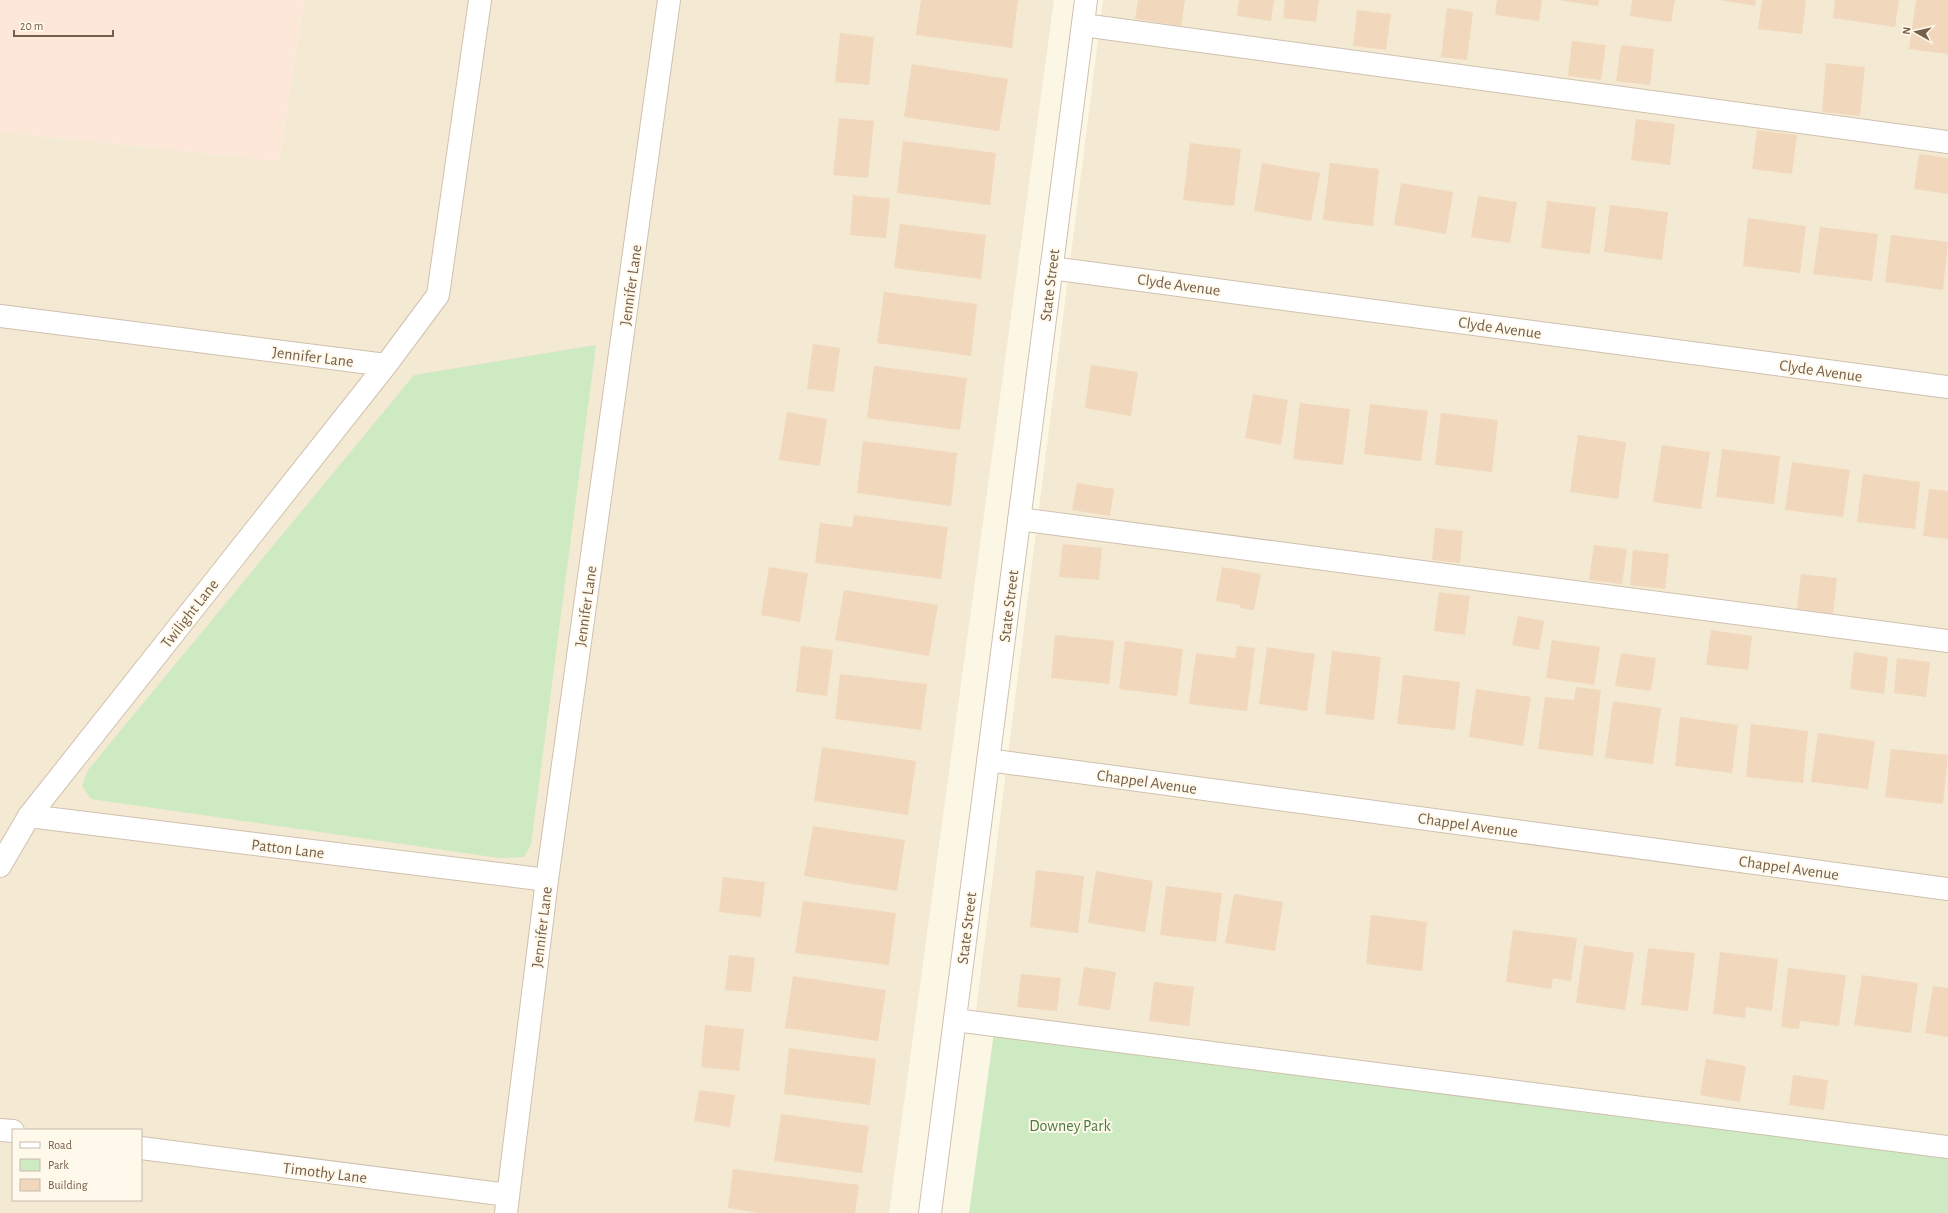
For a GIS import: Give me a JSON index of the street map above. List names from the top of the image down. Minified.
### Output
{"streets":{"street":["Clyde Avenue","Jennifer Lane","State Street","Twilight Lane","Chappel Avenue","Patton Lane","Timothy Lane"]},"crossings":[["Clyde Avenue","State Street"],["Jennifer Lane","Twilight Lane"],["Jennifer Lane","Patton Lane"],["Jennifer Lane","Timothy Lane"],["State Street","Chappel Avenue"],["Twilight Lane","Patton Lane"]],"parks":["Downey Park"],"legend":["Road","Park","Building"],"scale_bar":"20 m","north":"left"}
